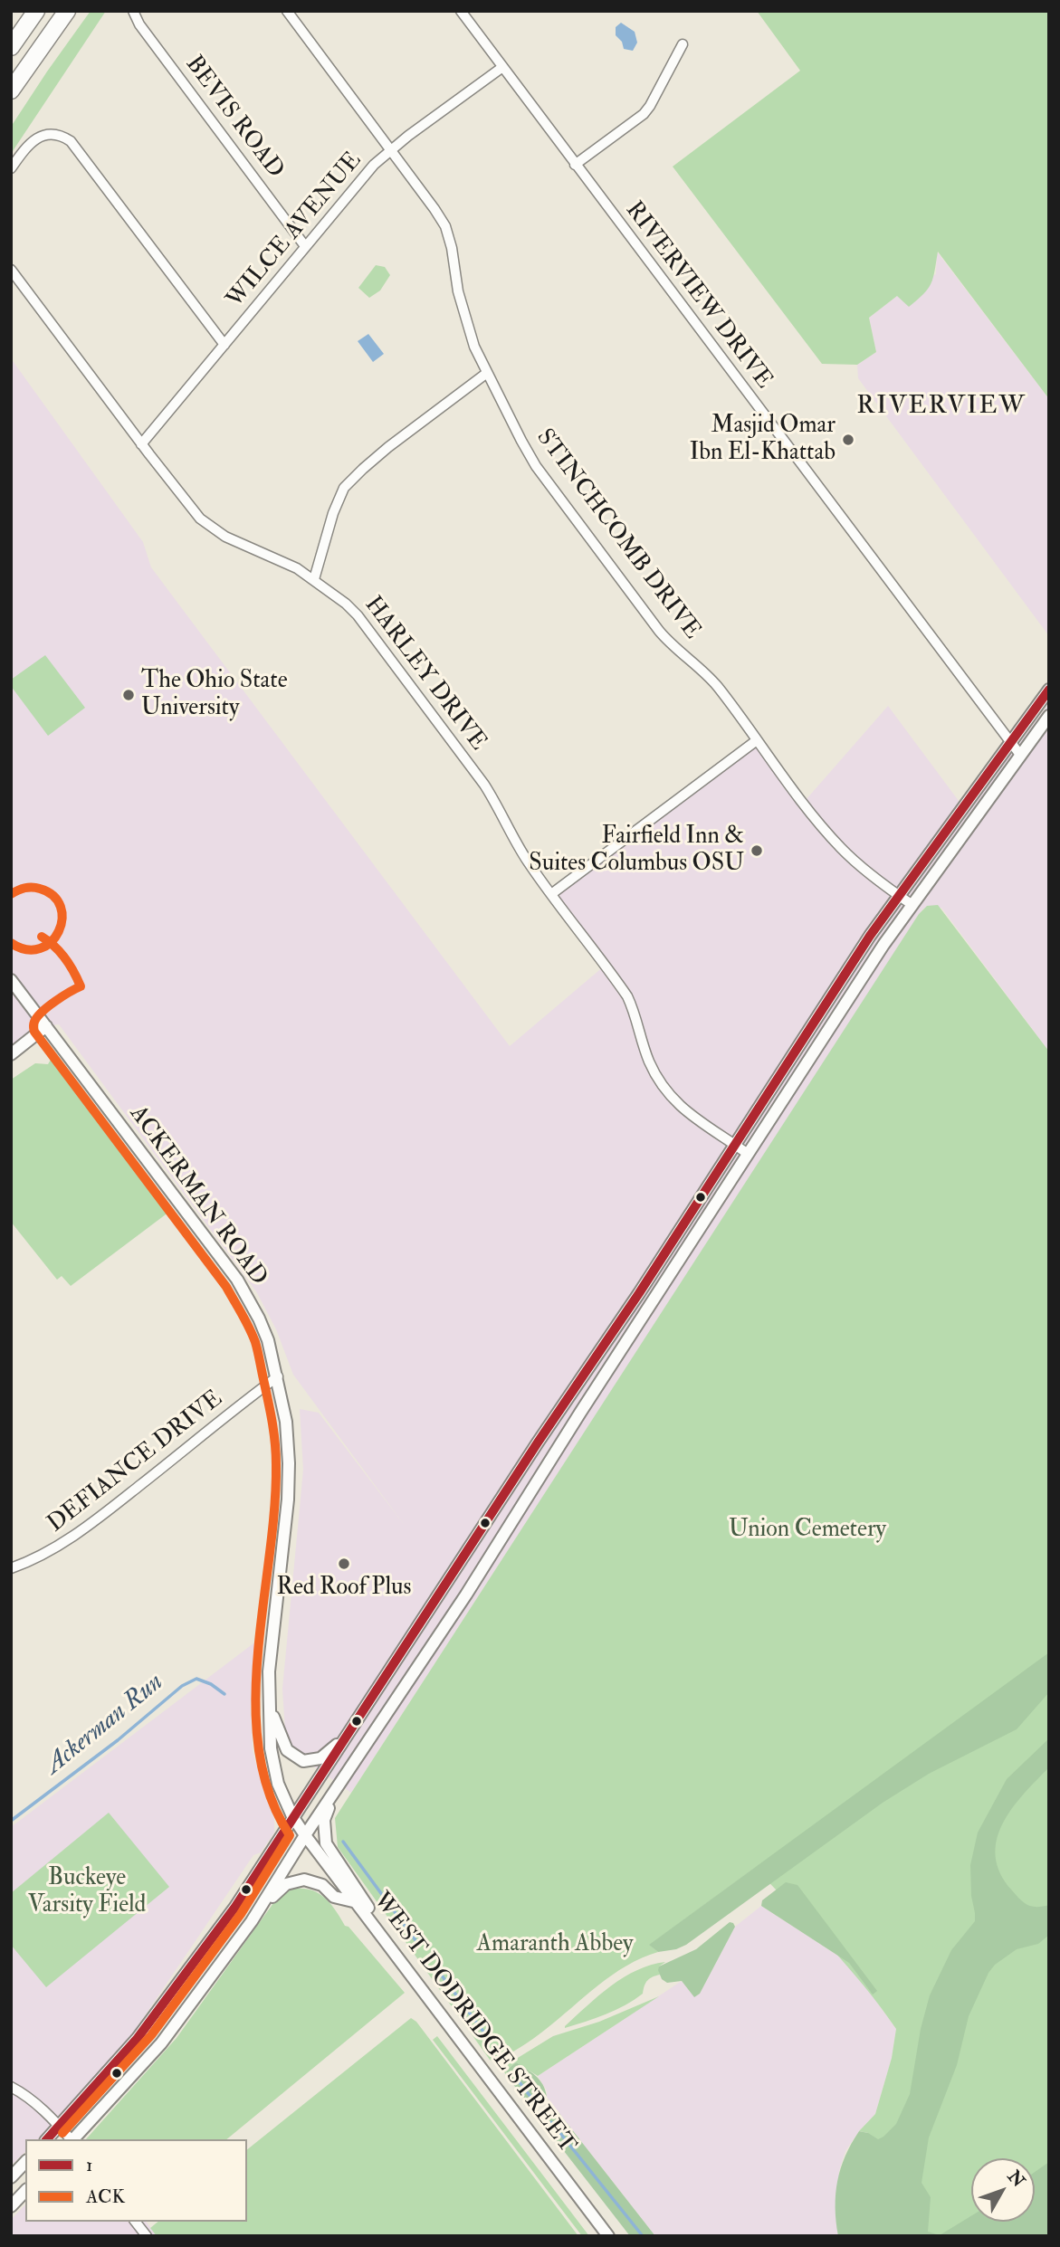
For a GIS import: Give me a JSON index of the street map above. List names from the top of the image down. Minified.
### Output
{"streets":{"main road":["ACKERMAN ROAD","WEST DODRIDGE STREET"],"street":["BEVIS ROAD","WILCE AVENUE","RIVERVIEW DRIVE","STINCHCOMB DRIVE","HARLEY DRIVE","DEFIANCE DRIVE"]},"crossings":[["BEVIS ROAD","WILCE AVENUE"],["WILCE AVENUE","RIVERVIEW DRIVE"],["WILCE AVENUE","STINCHCOMB DRIVE"],["WILCE AVENUE","HARLEY DRIVE"],["ACKERMAN ROAD","DEFIANCE DRIVE"],["ACKERMAN ROAD","WEST DODRIDGE STREET"]],"districts":["RIVERVIEW"],"water":["Ackerman Run"],"parks":["Union Cemetery","Buckeye Varsity Field","Amaranth Abbey"],"places":["Masjid Omar Ibn El-Khattab","The Ohio State University","Fairfield Inn & Suites Columbus OSU","Red Roof Plus"],"lines":["transit line 1","transit line ACK"],"legend":["1","ACK"],"north":"top right"}
